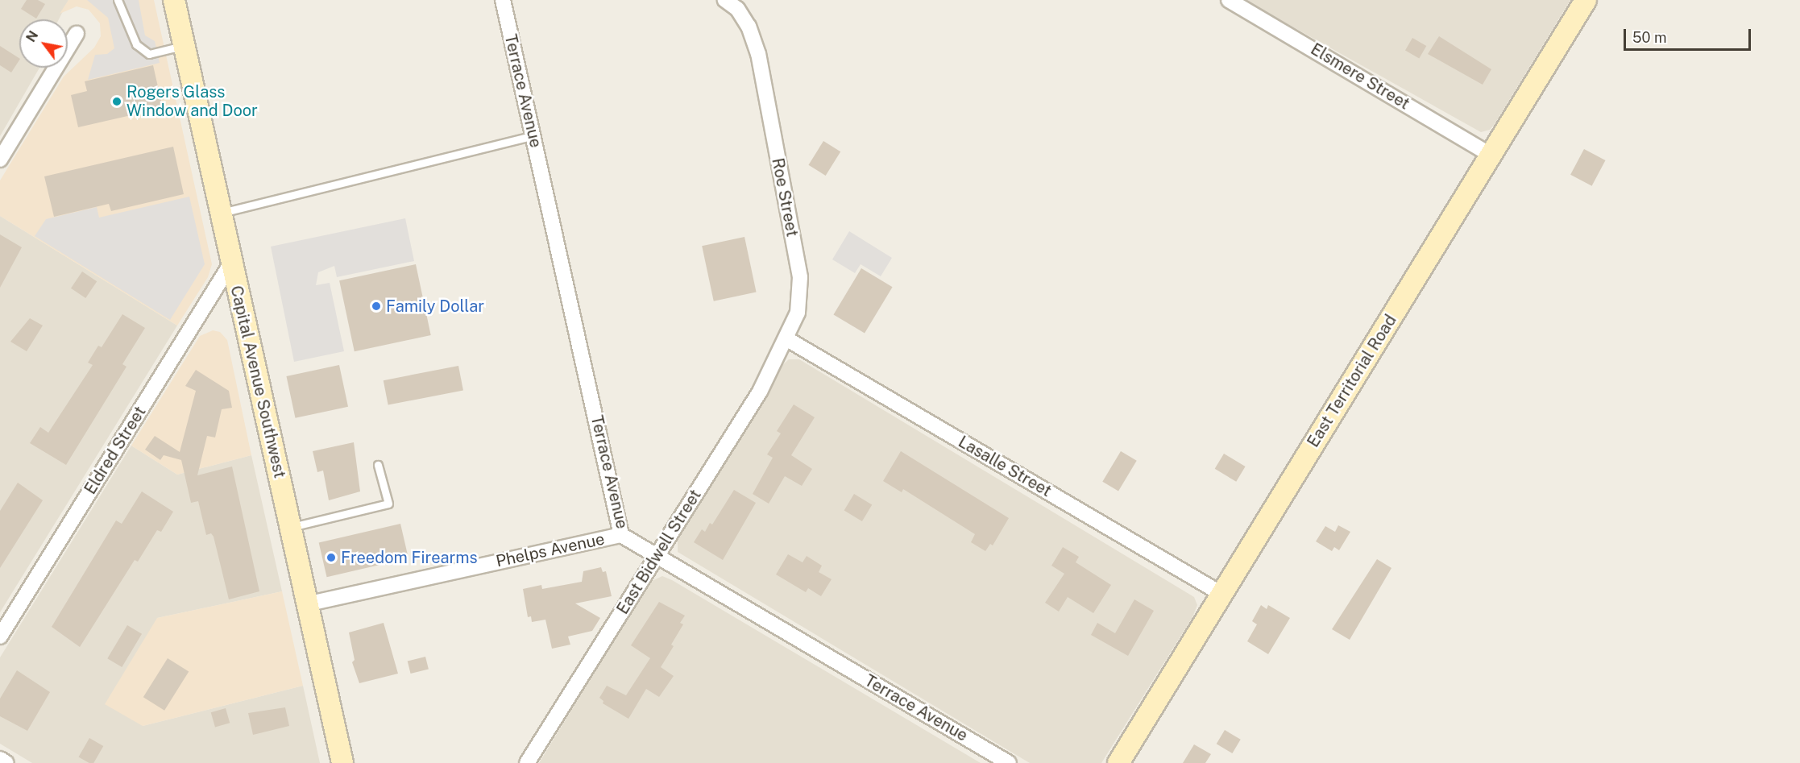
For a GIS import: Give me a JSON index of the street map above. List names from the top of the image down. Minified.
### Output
{"streets":{"street":["Elsmere Street","Terrace Avenue","Roe Street","East Territorial Road","Capital Avenue Southwest","Eldred Street","Lasalle Street","Phelps Avenue","East Bidwell Street"]},"crossings":[["Elsmere Street","East Territorial Road"],["Terrace Avenue","Phelps Avenue"],["Terrace Avenue","East Bidwell Street"],["Roe Street","Lasalle Street"],["Roe Street","East Bidwell Street"],["East Territorial Road","Lasalle Street"],["Capital Avenue Southwest","Eldred Street"],["Capital Avenue Southwest","Phelps Avenue"],["Lasalle Street","East Bidwell Street"]],"places":["Rogers Glass Window and Door","Family Dollar","Freedom Firearms"],"scale_bar":"50 m","north":"top left"}
